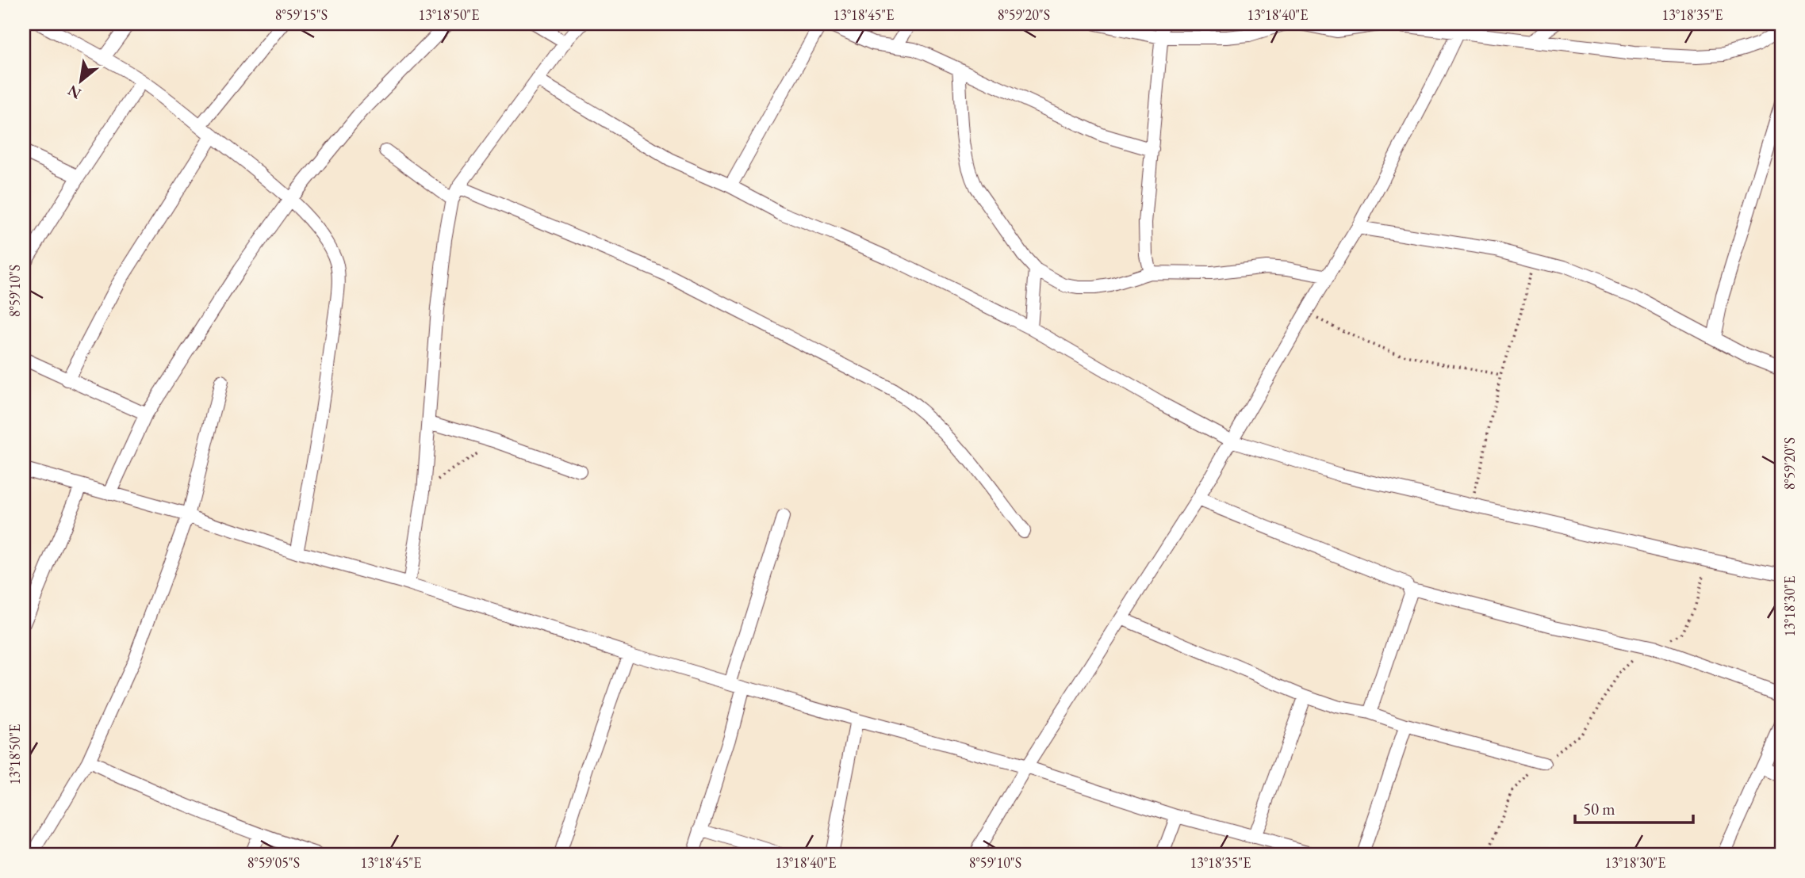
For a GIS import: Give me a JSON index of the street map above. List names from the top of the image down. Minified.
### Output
{"scale_bar":"50 m","north":"bottom left","coordinates":["8°59'15\"S","13°18'50\"E","13°18'45\"E","8°59'20\"S","13°18'40\"E","13°18'35\"E","8°59'10\"S","13°18'30\"E","8°59'05\"S"]}
